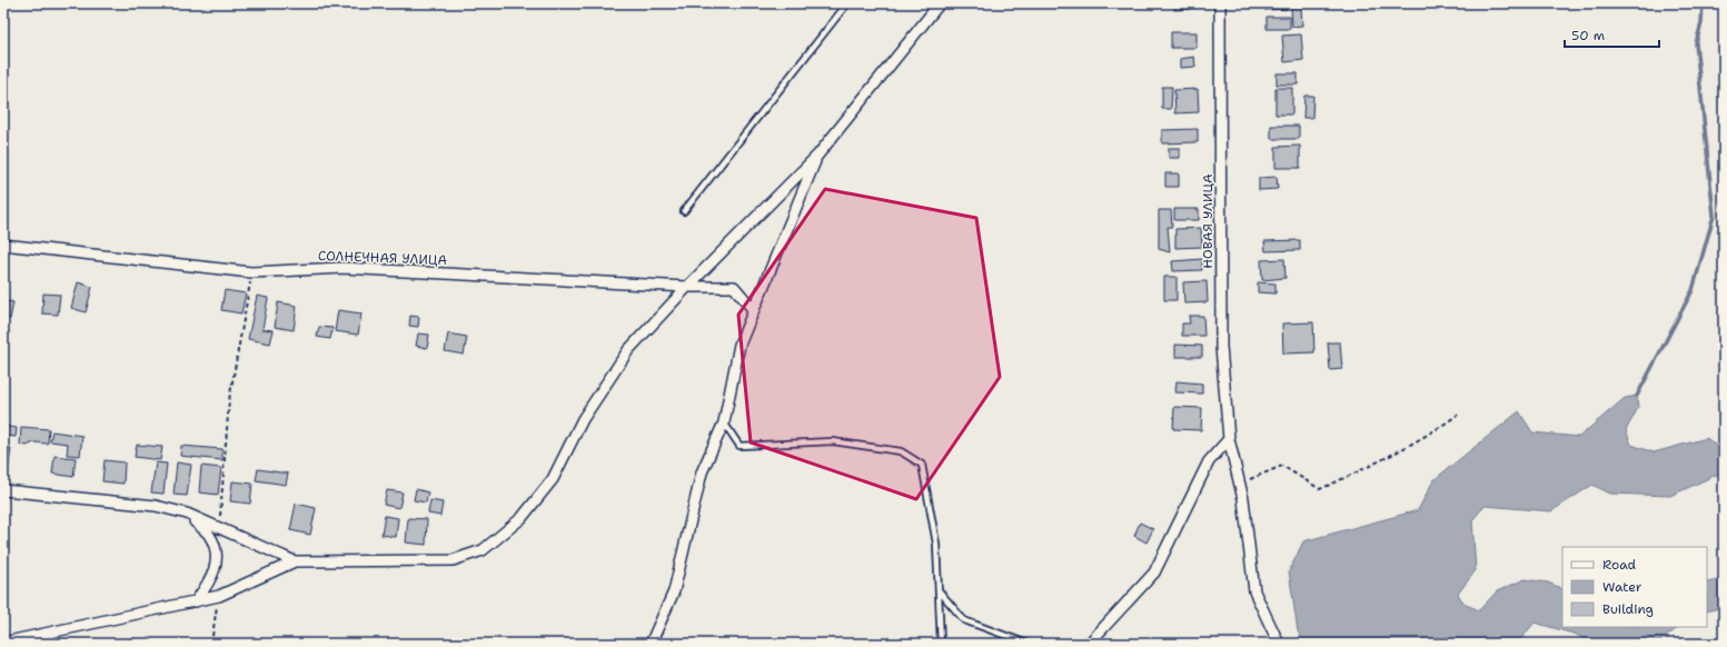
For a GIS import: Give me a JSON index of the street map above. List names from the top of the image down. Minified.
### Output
{"streets":{"street":["НОВАЯ УЛИЦА","СОЛНЕЧНАЯ УЛИЦА"]},"legend":["Road","Water","Building"],"scale_bar":"50 m"}
